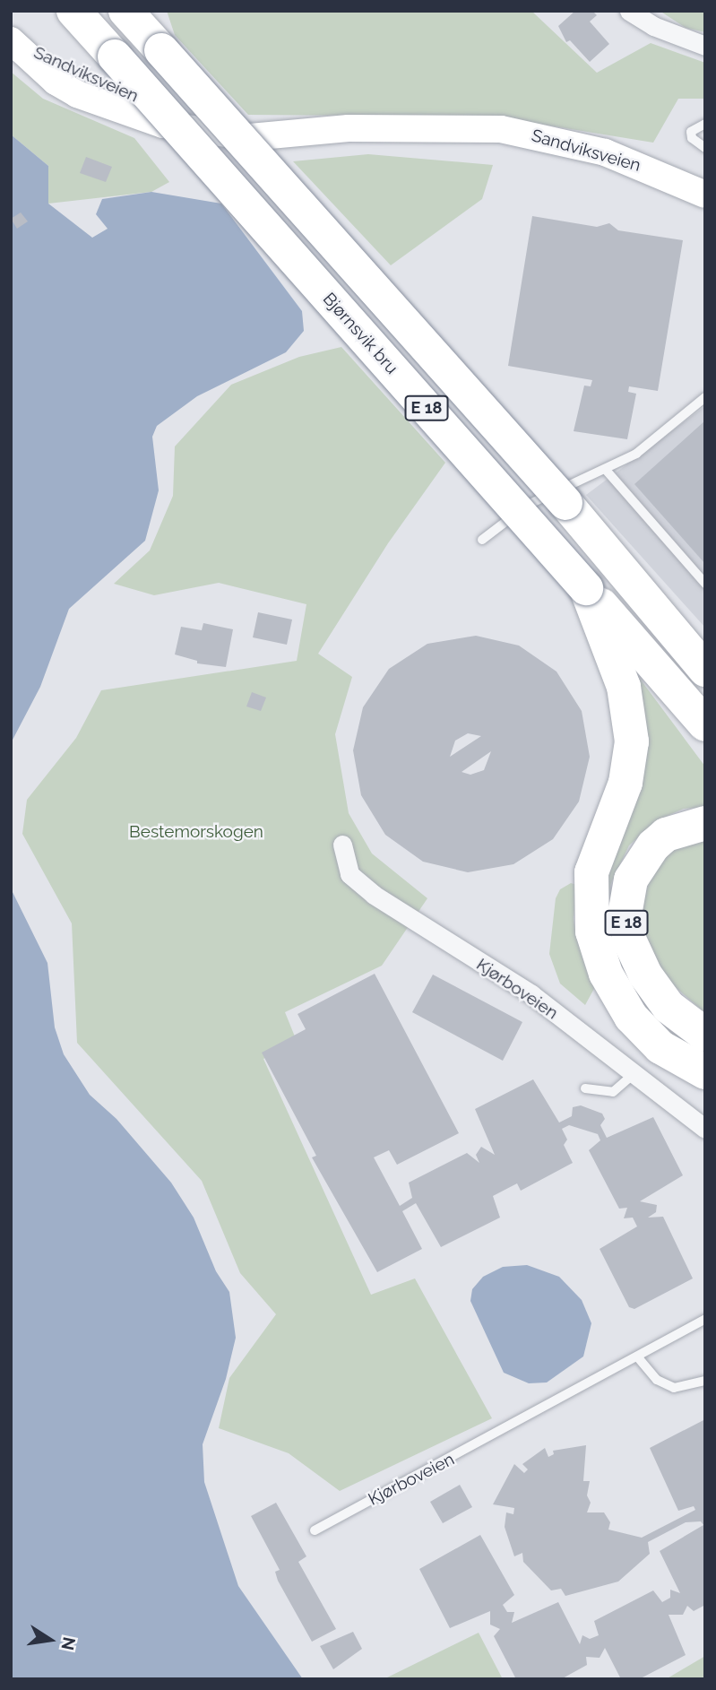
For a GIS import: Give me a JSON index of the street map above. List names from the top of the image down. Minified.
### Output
{"streets":{"highway":["Bjørnsvik bru","E 18"],"main road":["Sandviksveien"],"street":["Kjørboveien"]},"crossings":[["Bjørnsvik bru","E 18"]],"parks":["Bestemorskogen"],"north":"right"}
